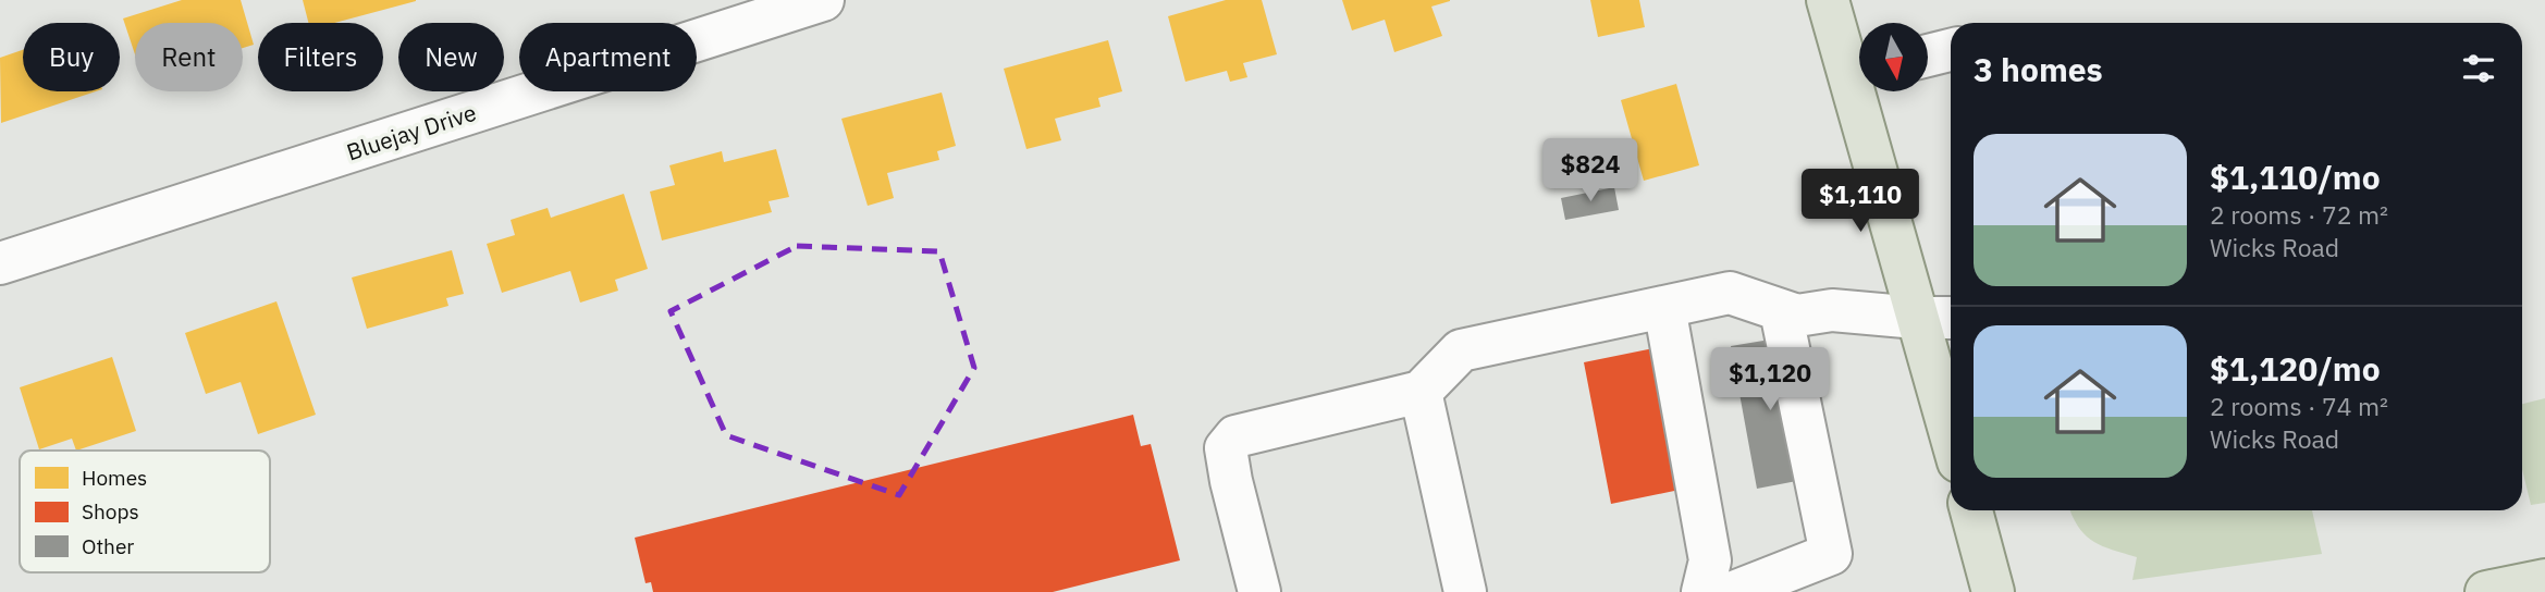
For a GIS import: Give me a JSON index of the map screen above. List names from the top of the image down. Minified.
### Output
{"streets":{"street":["Bluejay Drive"]},"legend":["Homes","Shops","Other"],"north":"bottom","page":{"chip":["Buy","Rent","Filters","New","Apartment"],"heading":"3 homes","list":[{"name":"$1,110/mo","note":"2 rooms · 72 m² · Wicks Road"},{"name":"$1,120/mo","note":"2 rooms · 74 m² · Wicks Road"}],"price":["$824","$1,110","$1,120"]}}
